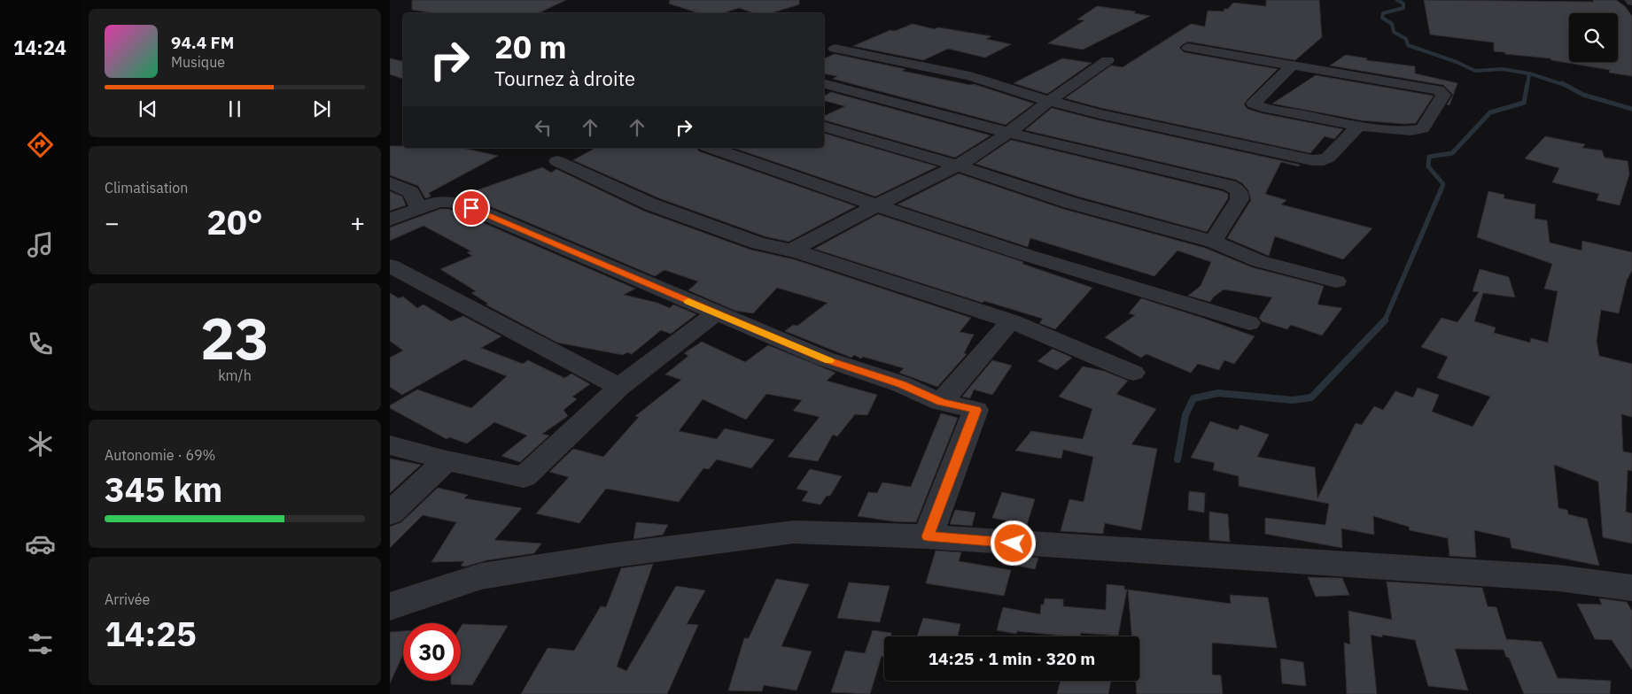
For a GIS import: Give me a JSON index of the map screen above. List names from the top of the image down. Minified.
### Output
{"page":{"tabs":"14:24","turn":["20 m","Tournez à droite"],"song":["94.4 FM","Musique"],"tile":["Climatisation",["23","km/h"],["Autonomie · 69%","345 km"],["Arrivée","14:25"]],"heat":["−","20°","+"],"limit":"30","trip":"14:25 · 1 min · 320 m"}}
